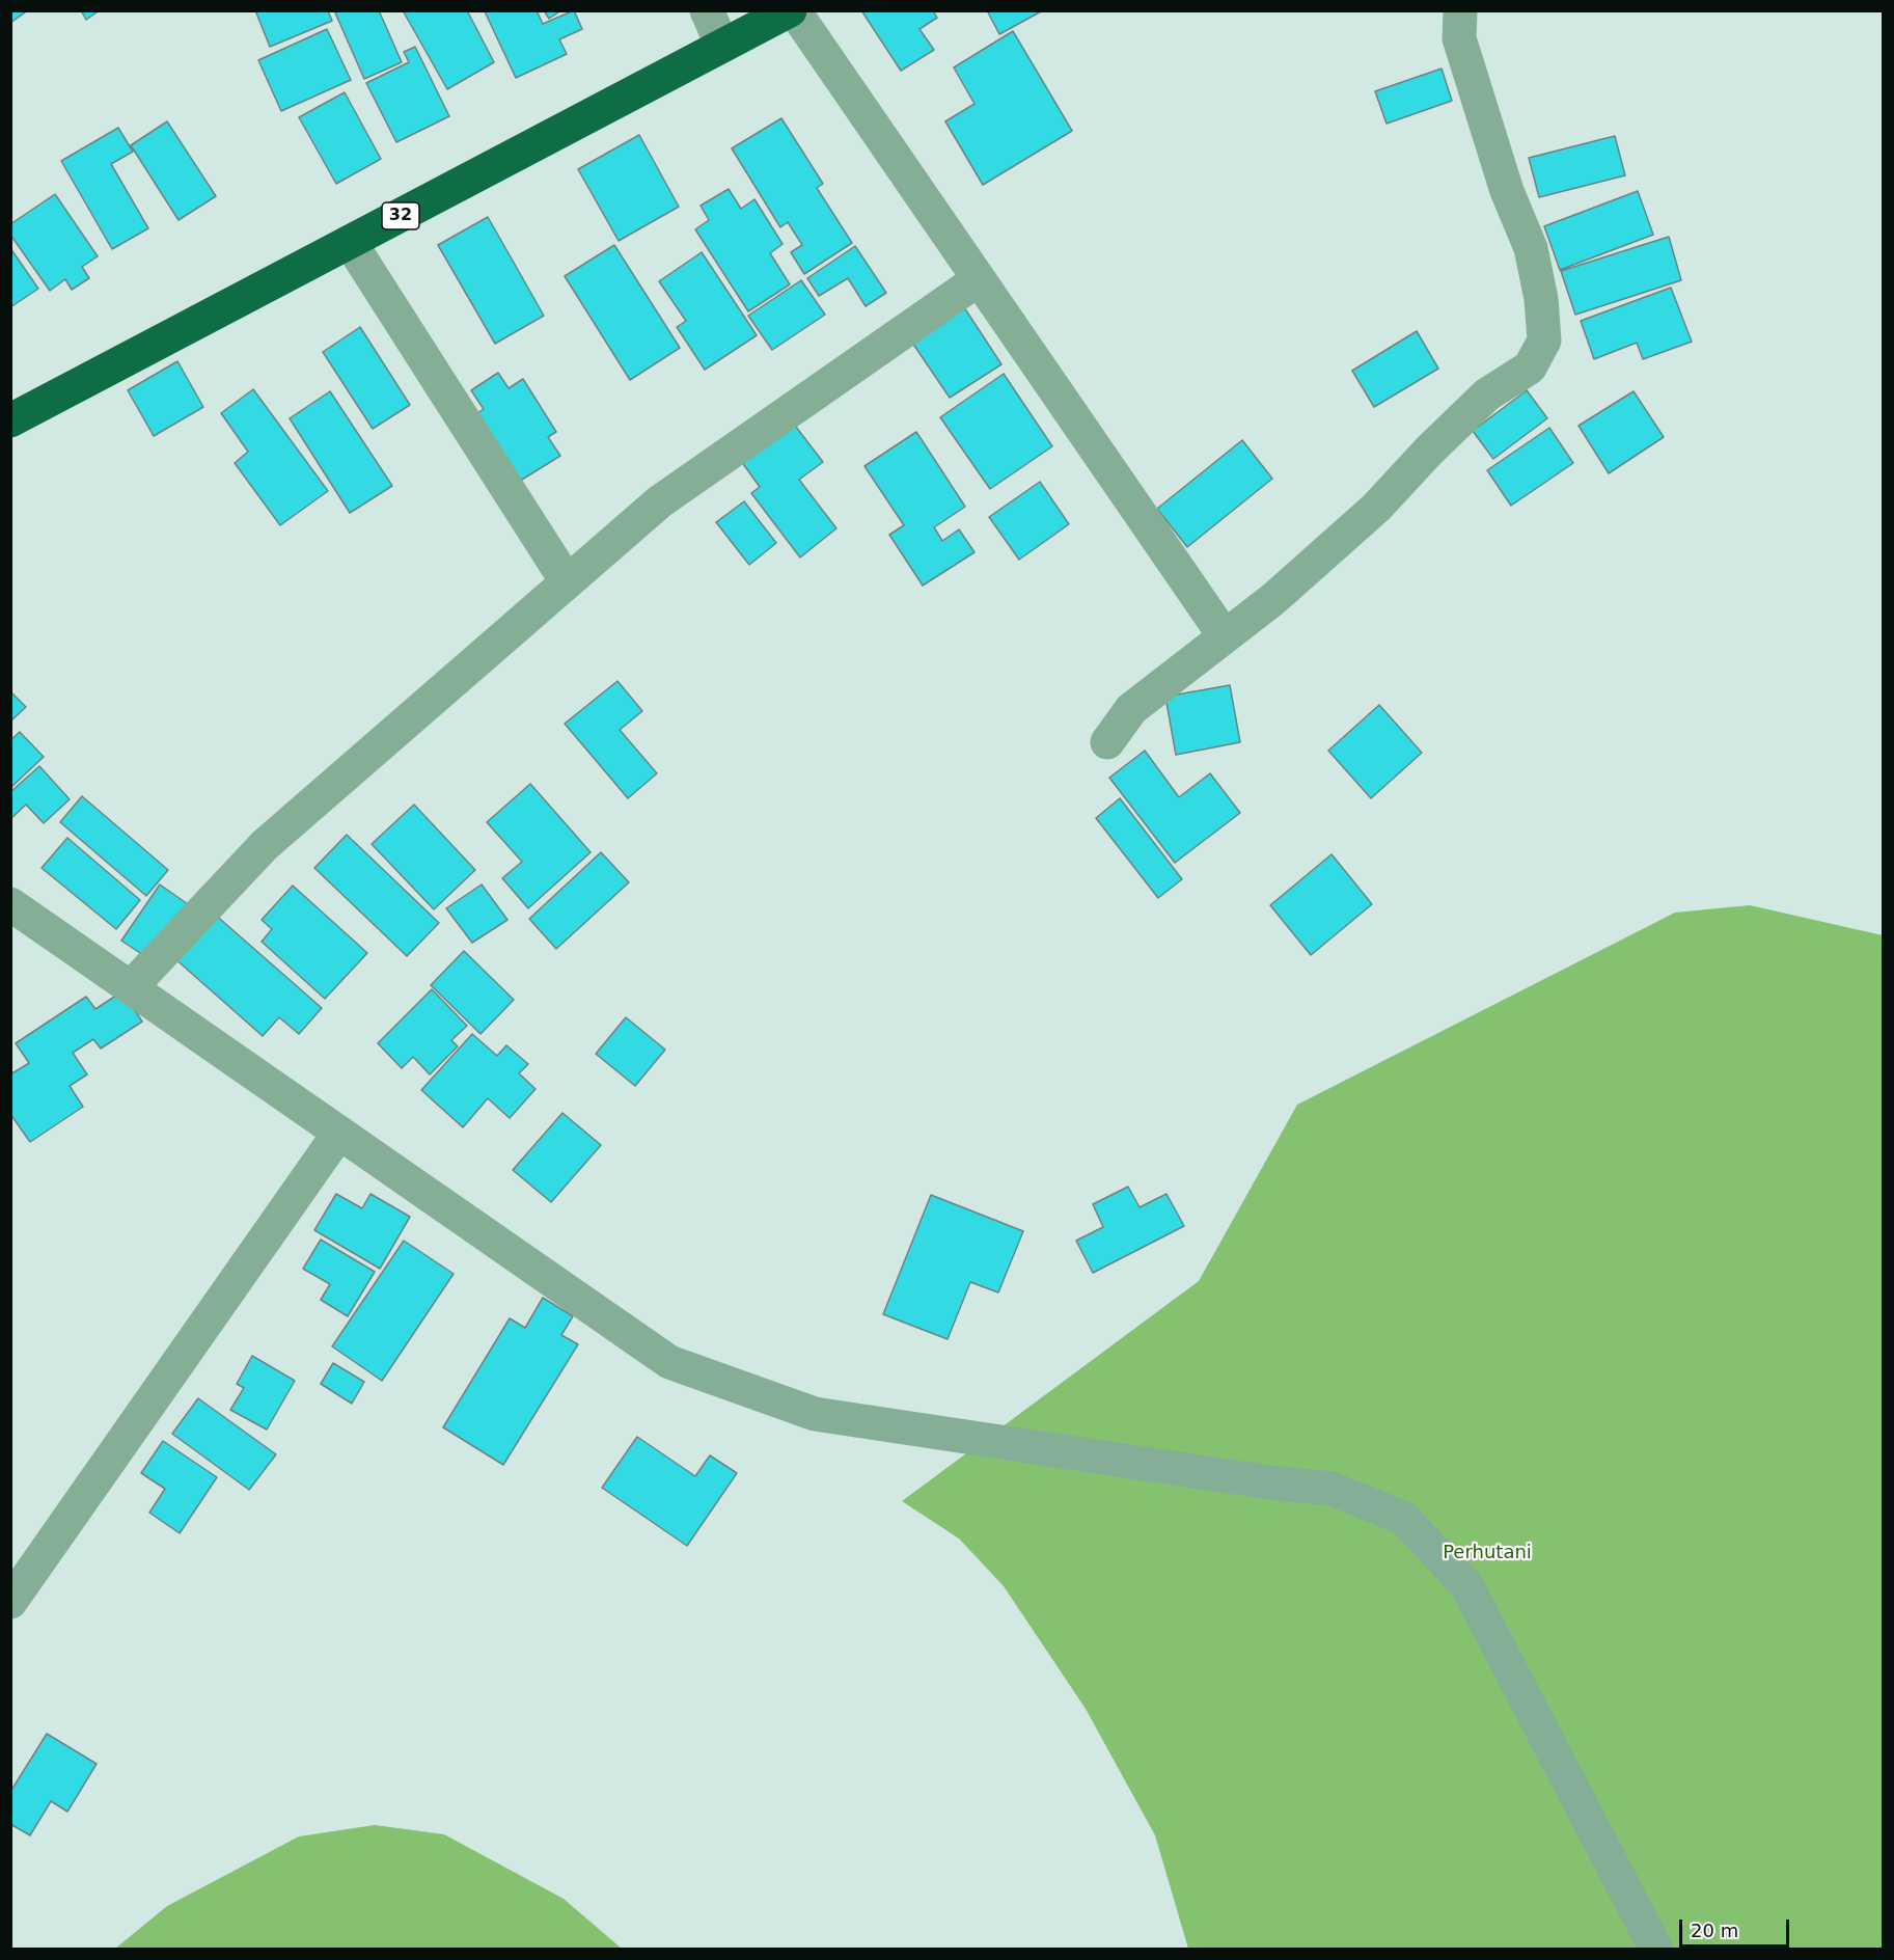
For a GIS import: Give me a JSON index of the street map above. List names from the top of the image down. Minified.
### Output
{"streets":{"highway":["32"]},"parks":["Perhutani"],"scale_bar":"20 m"}
